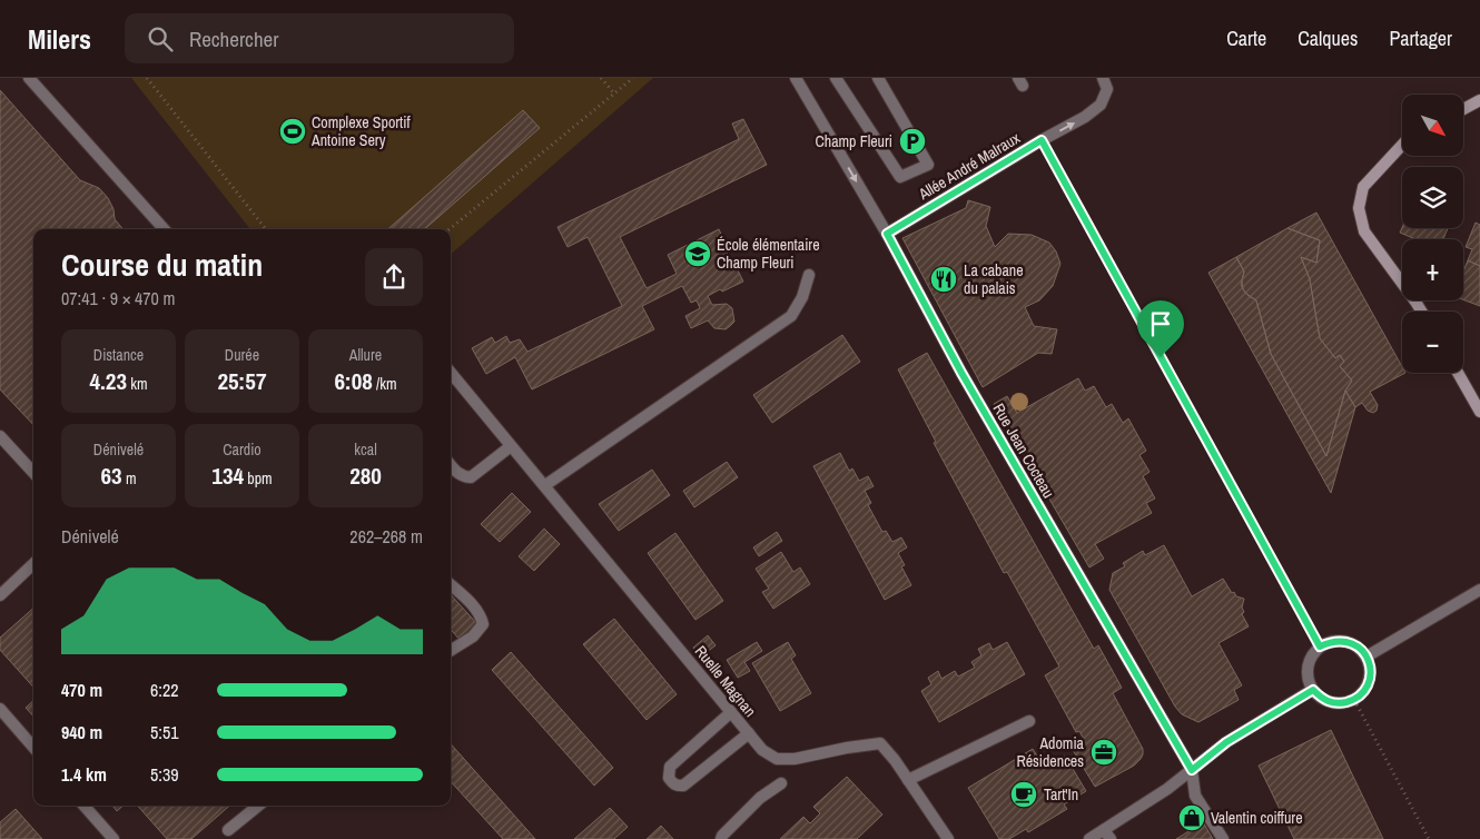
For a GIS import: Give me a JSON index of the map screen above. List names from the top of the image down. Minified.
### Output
{"streets":{"street":["Allée André Malraux","Rue Jean Cocteau","Ruelle Magnan"]},"crossings":[["Allée André Malraux","Rue Jean Cocteau"]],"places":{"sports":["Complexe Sportif Antoine Sery"],"parking":["Champ Fleuri"],"school or university":["École élémentaire Champ Fleuri"],"restaurant":["La cabane du palais"],"office":["Adomia Résidences"],"cafe":["Tart'In"],"shop":["Valentin coiffure"]},"north":"bottom right","page":{"header":"Milers","search":"Rechercher","nav":["Carte","Calques","Partager"],"map_buttons":["+","−"],"heading":["Course du matin","07:41 · 9 × 470 m"],"stats":[["Distance","4.23 km"],["Durée","25:57"],["Allure","6:08 /km"],["Dénivelé","63 m"],["Cardio","134 bpm"],["kcal","280"]],"chart":["Dénivelé","262–268 m"],"list":[{"name":"470 m","note":"6:22"},{"name":"940 m","note":"5:51"},{"name":"1.4 km","note":"5:39"}]}}
